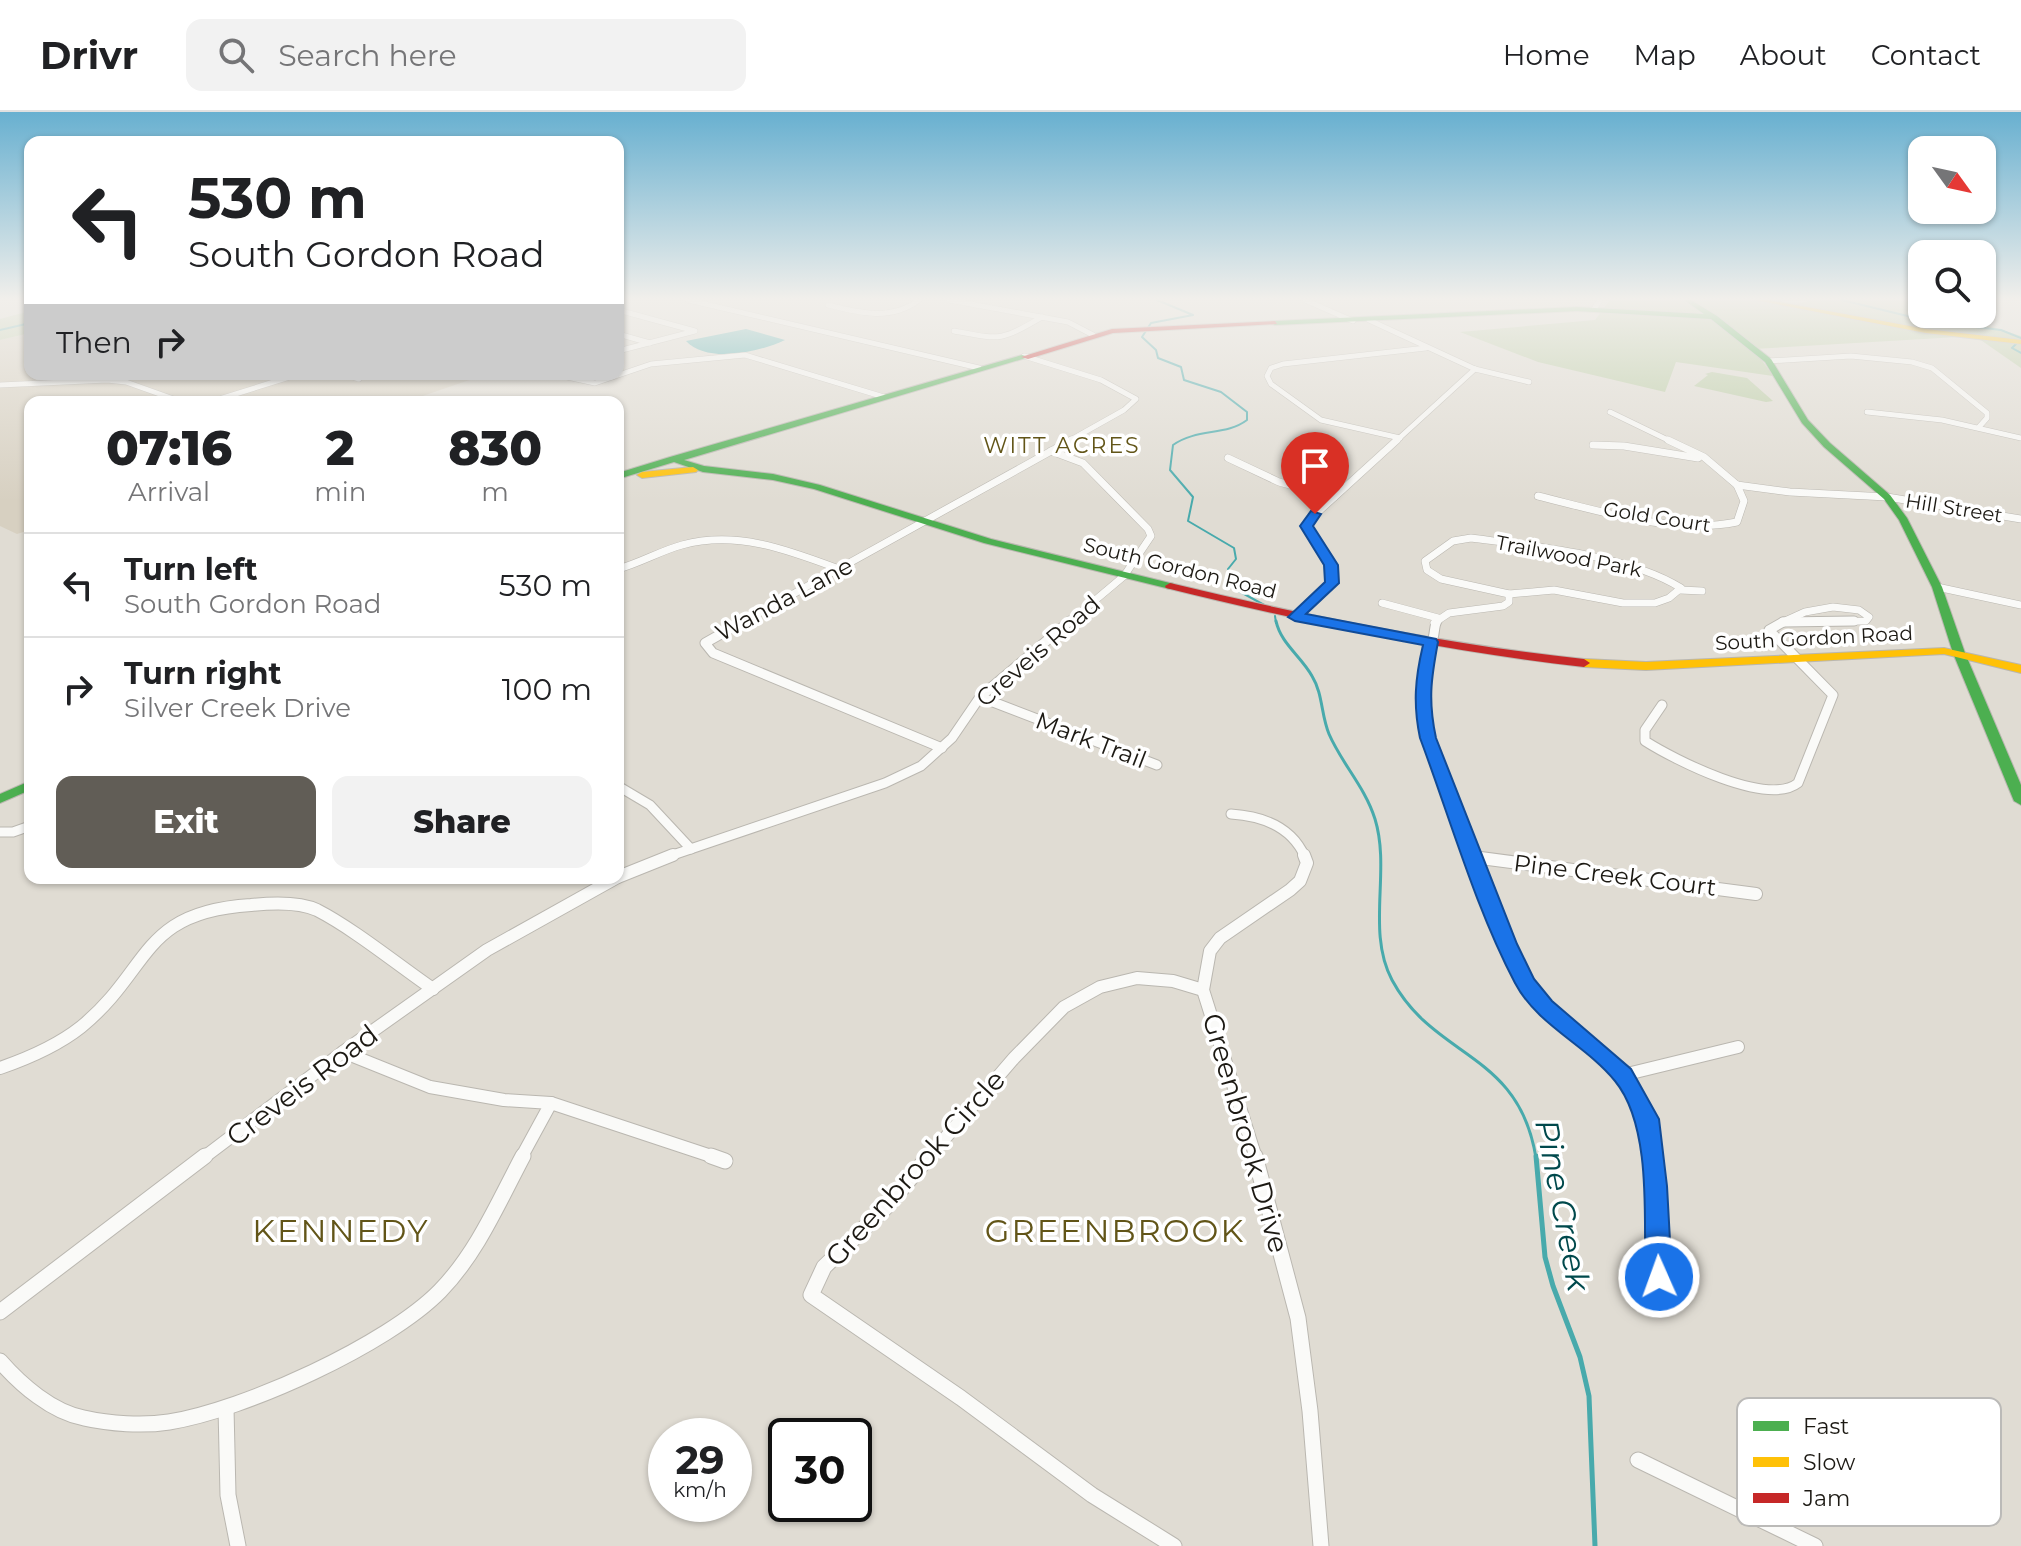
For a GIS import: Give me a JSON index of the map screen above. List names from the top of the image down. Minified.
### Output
{"streets":{"street":["Hill Street","Gold Court","Trailwood Park","South Gordon Road","Wanda Lane","Creveis Road","Mark Trail","Pine Creek Court","Greenbrook Drive","Greenbrook Circle"]},"crossings":[["Hill Street","Gold Court"],["South Gordon Road","Wanda Lane"],["South Gordon Road","Creveis Road"],["Wanda Lane","Creveis Road"],["Creveis Road","Mark Trail"],["Greenbrook Drive","Greenbrook Circle"]],"districts":["WITT ACRES","KENNEDY","GREENBROOK"],"water":["Pine Creek"],"legend":["Fast","Slow","Jam"],"north":"bottom right","page":{"header":"Drivr","search":"Search here","nav":["Home","Map","About","Contact"],"turn":["530 m","South Gordon Road"],"then":"Then","eta":["07:16","Arrival","2","min","830","m"],"list":[{"name":"Turn left","note":"South Gordon Road","value":"530 m"},{"name":"Turn right","note":"Silver Creek Drive","value":"100 m"}],"buttons":["Exit","Share"],"speed":"29 km/h","limit":"30"}}
